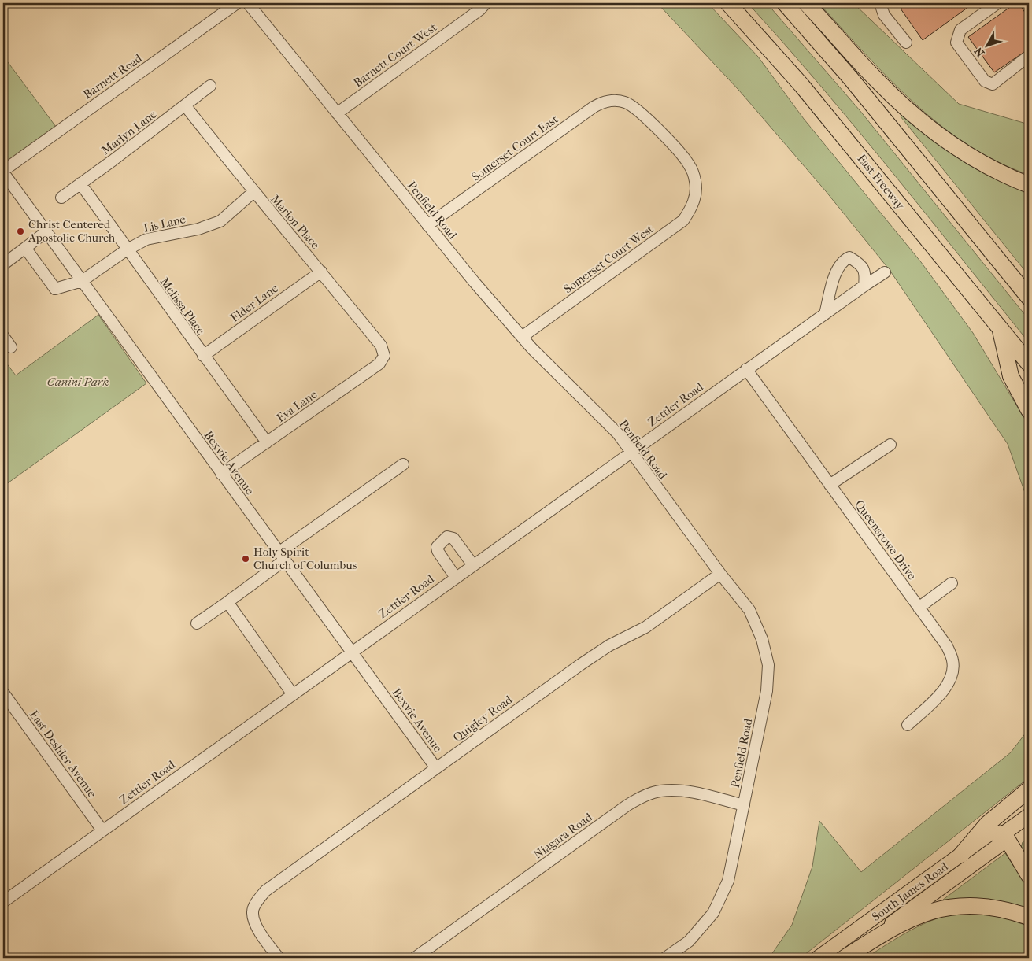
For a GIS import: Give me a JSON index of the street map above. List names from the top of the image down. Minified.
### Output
{"streets":{"highway":["East Freeway"],"main road":["South James Road"],"street":["Barnett Court West","Barnett Road","Marlyn Lane","Somerset Court East","Penfield Road","Marion Place","Lis Lane","Somerset Court West","Elder Lane","Melissa Place","Zettler Road","Eva Lane","Bexvie Avenue","Queensrowe Drive","Quigley Road","East Deshler Avenue","Niagara Road"]},"crossings":[["Barnett Court West","Penfield Road"],["Barnett Road","Bexvie Avenue"],["Marlyn Lane","Marion Place"],["Marlyn Lane","Melissa Place"],["Somerset Court East","Penfield Road"],["Somerset Court East","Somerset Court West"],["Penfield Road","Somerset Court West"],["Penfield Road","Zettler Road"],["Penfield Road","Quigley Road"],["Penfield Road","Niagara Road"],["Marion Place","Lis Lane"],["Marion Place","Elder Lane"],["Marion Place","Eva Lane"],["Lis Lane","Melissa Place"],["Lis Lane","Bexvie Avenue"],["Elder Lane","Melissa Place"],["Melissa Place","Eva Lane"],["Zettler Road","Bexvie Avenue"],["Zettler Road","Queensrowe Drive"],["Zettler Road","East Deshler Avenue"],["Eva Lane","Bexvie Avenue"],["Bexvie Avenue","Quigley Road"]],"parks":["Canini Park"],"places":["Christ Centered Apostolic Church","Holy Spirit Church of Columbus"],"north":"bottom left"}
